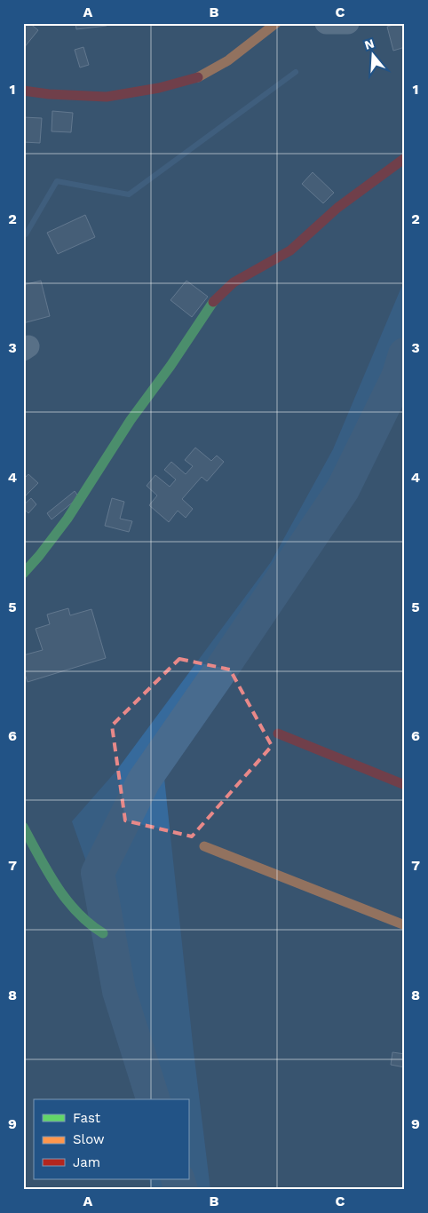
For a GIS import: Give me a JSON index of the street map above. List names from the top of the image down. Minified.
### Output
{"legend":["Fast","Slow","Jam"],"north":"top","grid":{"columns":["A","B","C"],"rows":["1","2","3","4","5","6","7","8","9"]}}
